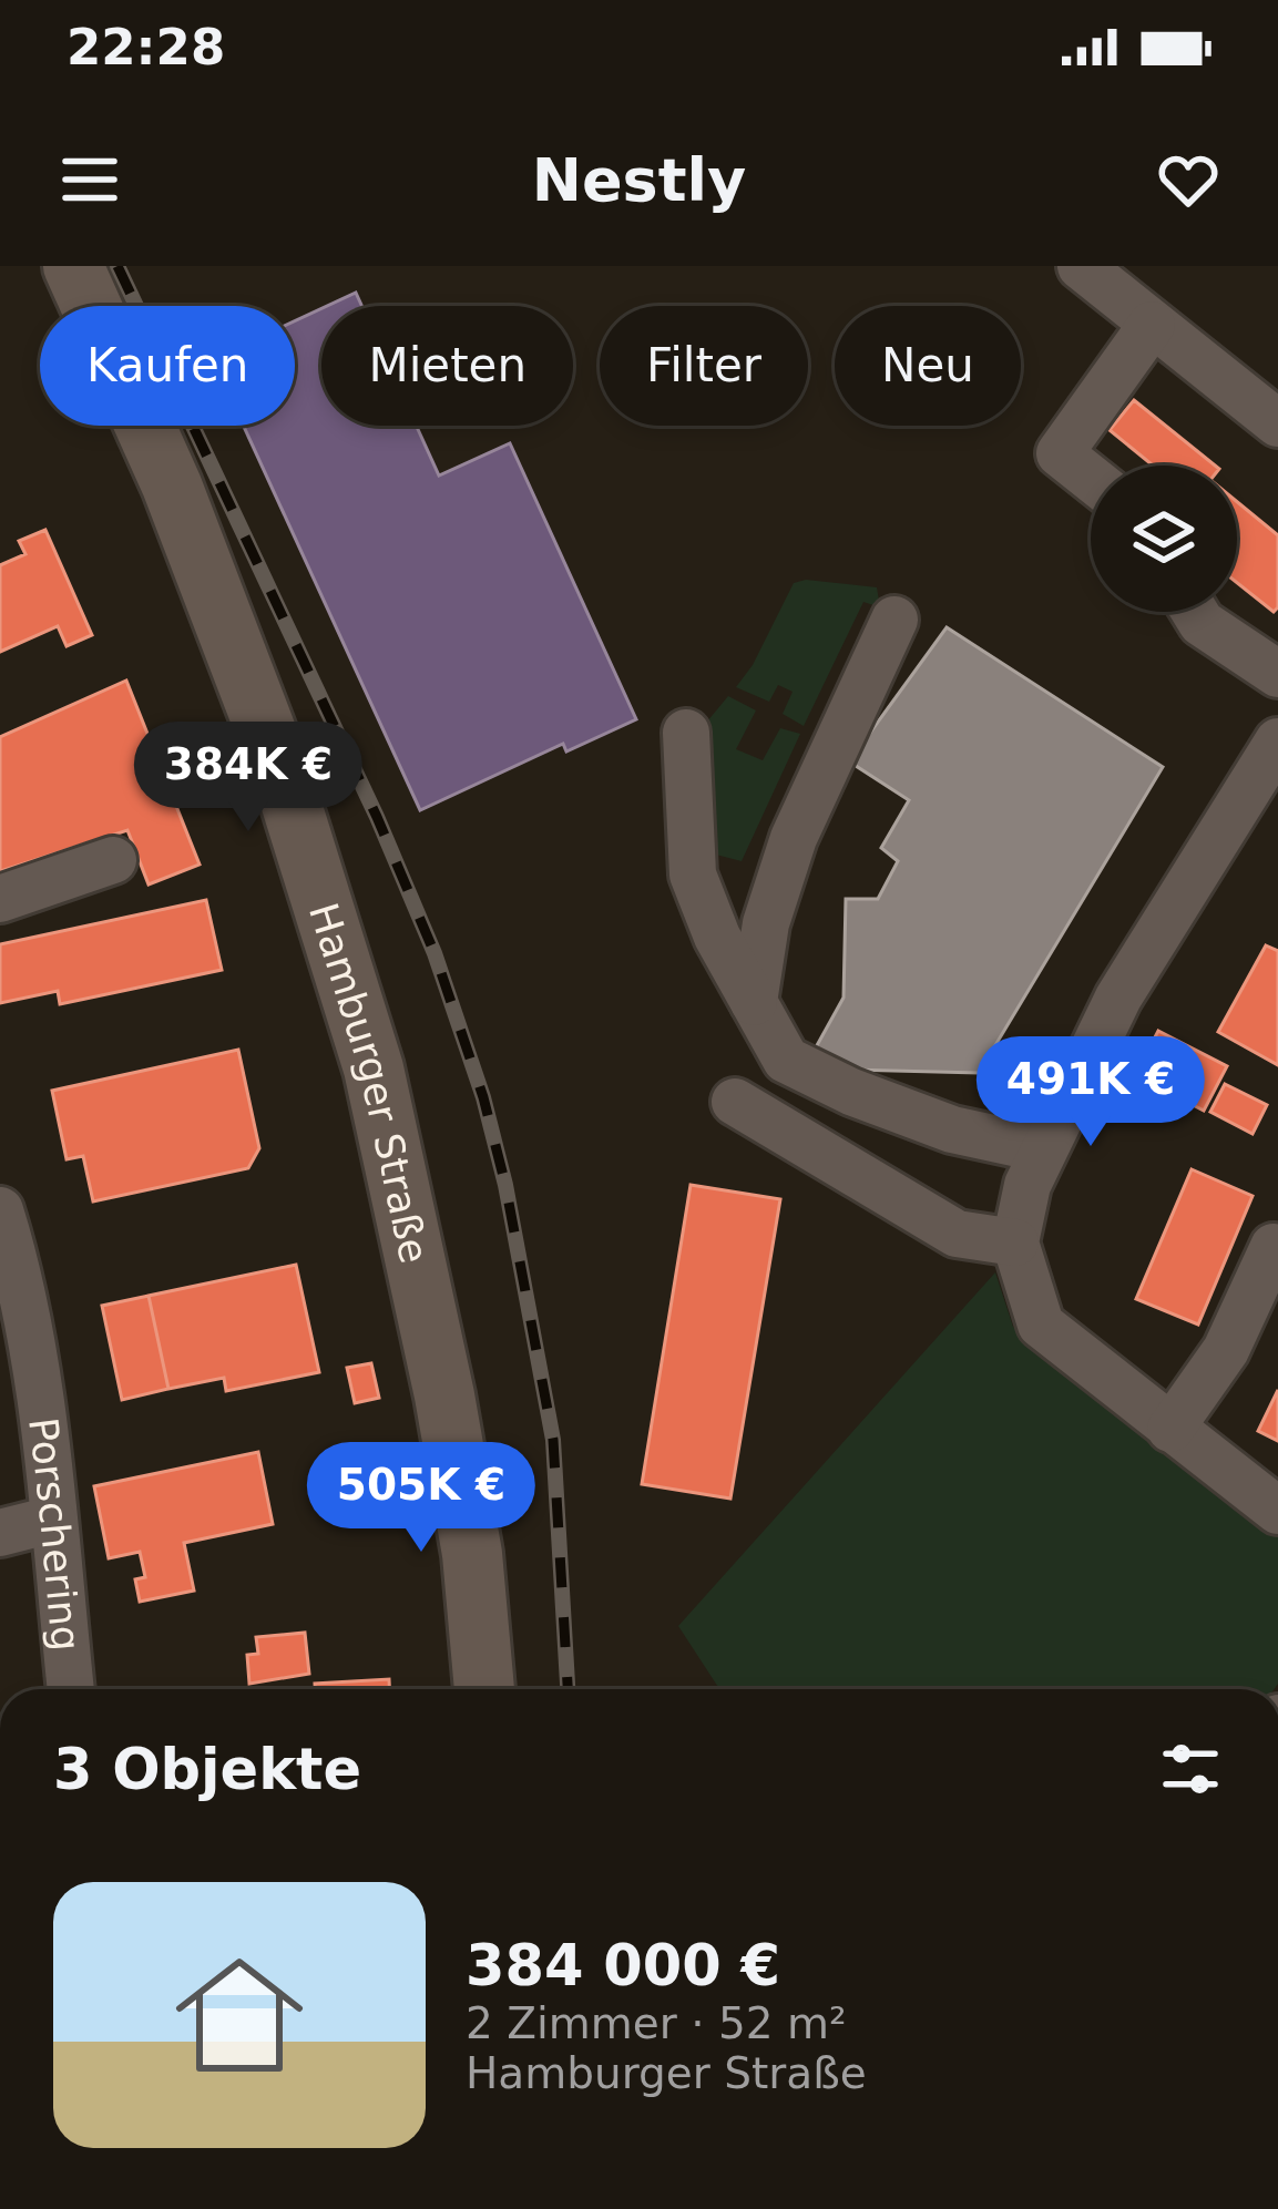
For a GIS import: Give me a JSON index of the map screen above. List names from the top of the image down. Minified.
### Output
{"streets":{"main road":["Hamburger Straße"],"street":["Porschering"]},"page":{"status":"22:28","header":"Nestly","chip":["Kaufen","Mieten","Filter","Neu"],"price":["384K €","491K €","505K €"],"heading":"3 Objekte","list":[{"name":"384 000 €","note":"2 Zimmer · 52 m² · Hamburger Straße"}]}}
